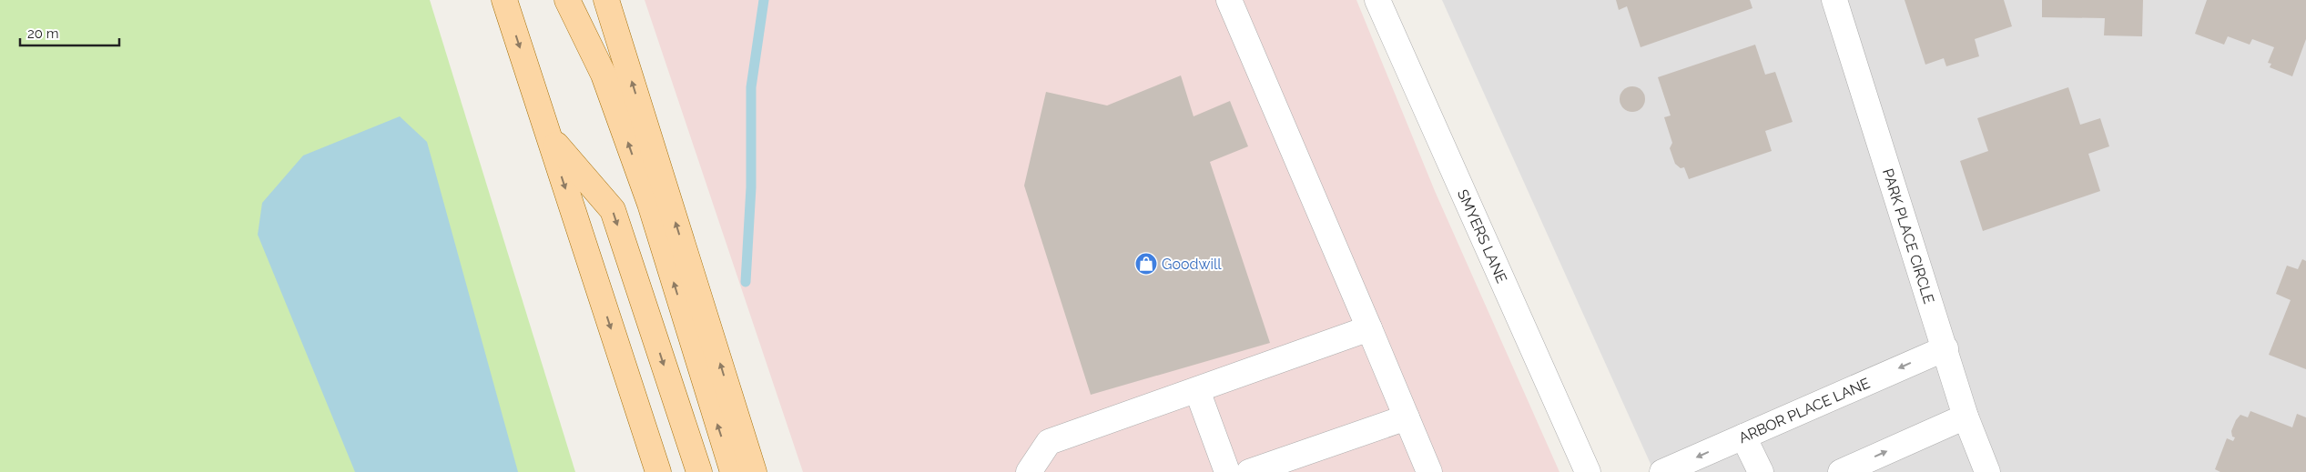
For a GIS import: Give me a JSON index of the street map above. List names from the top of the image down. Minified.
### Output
{"streets":{"street":["SMYERS LANE","PARK PLACE CIRCLE","ARBOR PLACE LANE"]},"crossings":[["PARK PLACE CIRCLE","ARBOR PLACE LANE"]],"places":{"shop":["Goodwill"]},"scale_bar":"20 m"}
